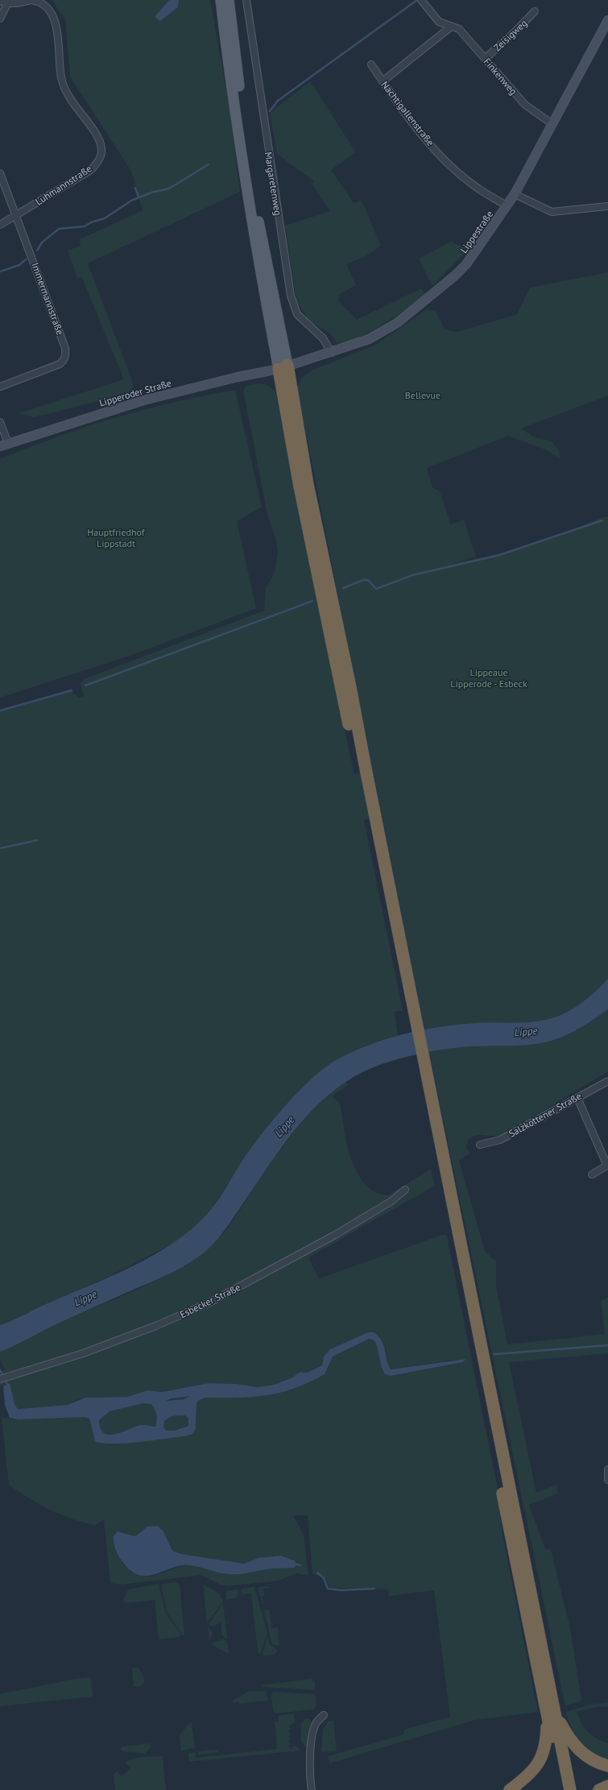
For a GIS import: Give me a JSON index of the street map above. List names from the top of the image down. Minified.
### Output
{"streets":{"main road":["Lippestraße","Lipperoder Straße"],"street":["Zeisigweg","Finkenweg","Nachtigallenstraße","Margaretenweg","Luhmannstraße","Immermannstraße","Salzkottener Straße","Esbecker Straße"]},"crossings":[["Zeisigweg","Finkenweg"],["Finkenweg","Lippestraße"],["Nachtigallenstraße","Lippestraße"],["Margaretenweg","Lippestraße"],["Luhmannstraße","Immermannstraße"],["Lippestraße","Lipperoder Straße"]],"water":["Lippe"],"parks":["Bellevue","Hauptfriedhof Lippstadt","Lippeaue Lipperode - Esbeck"]}
